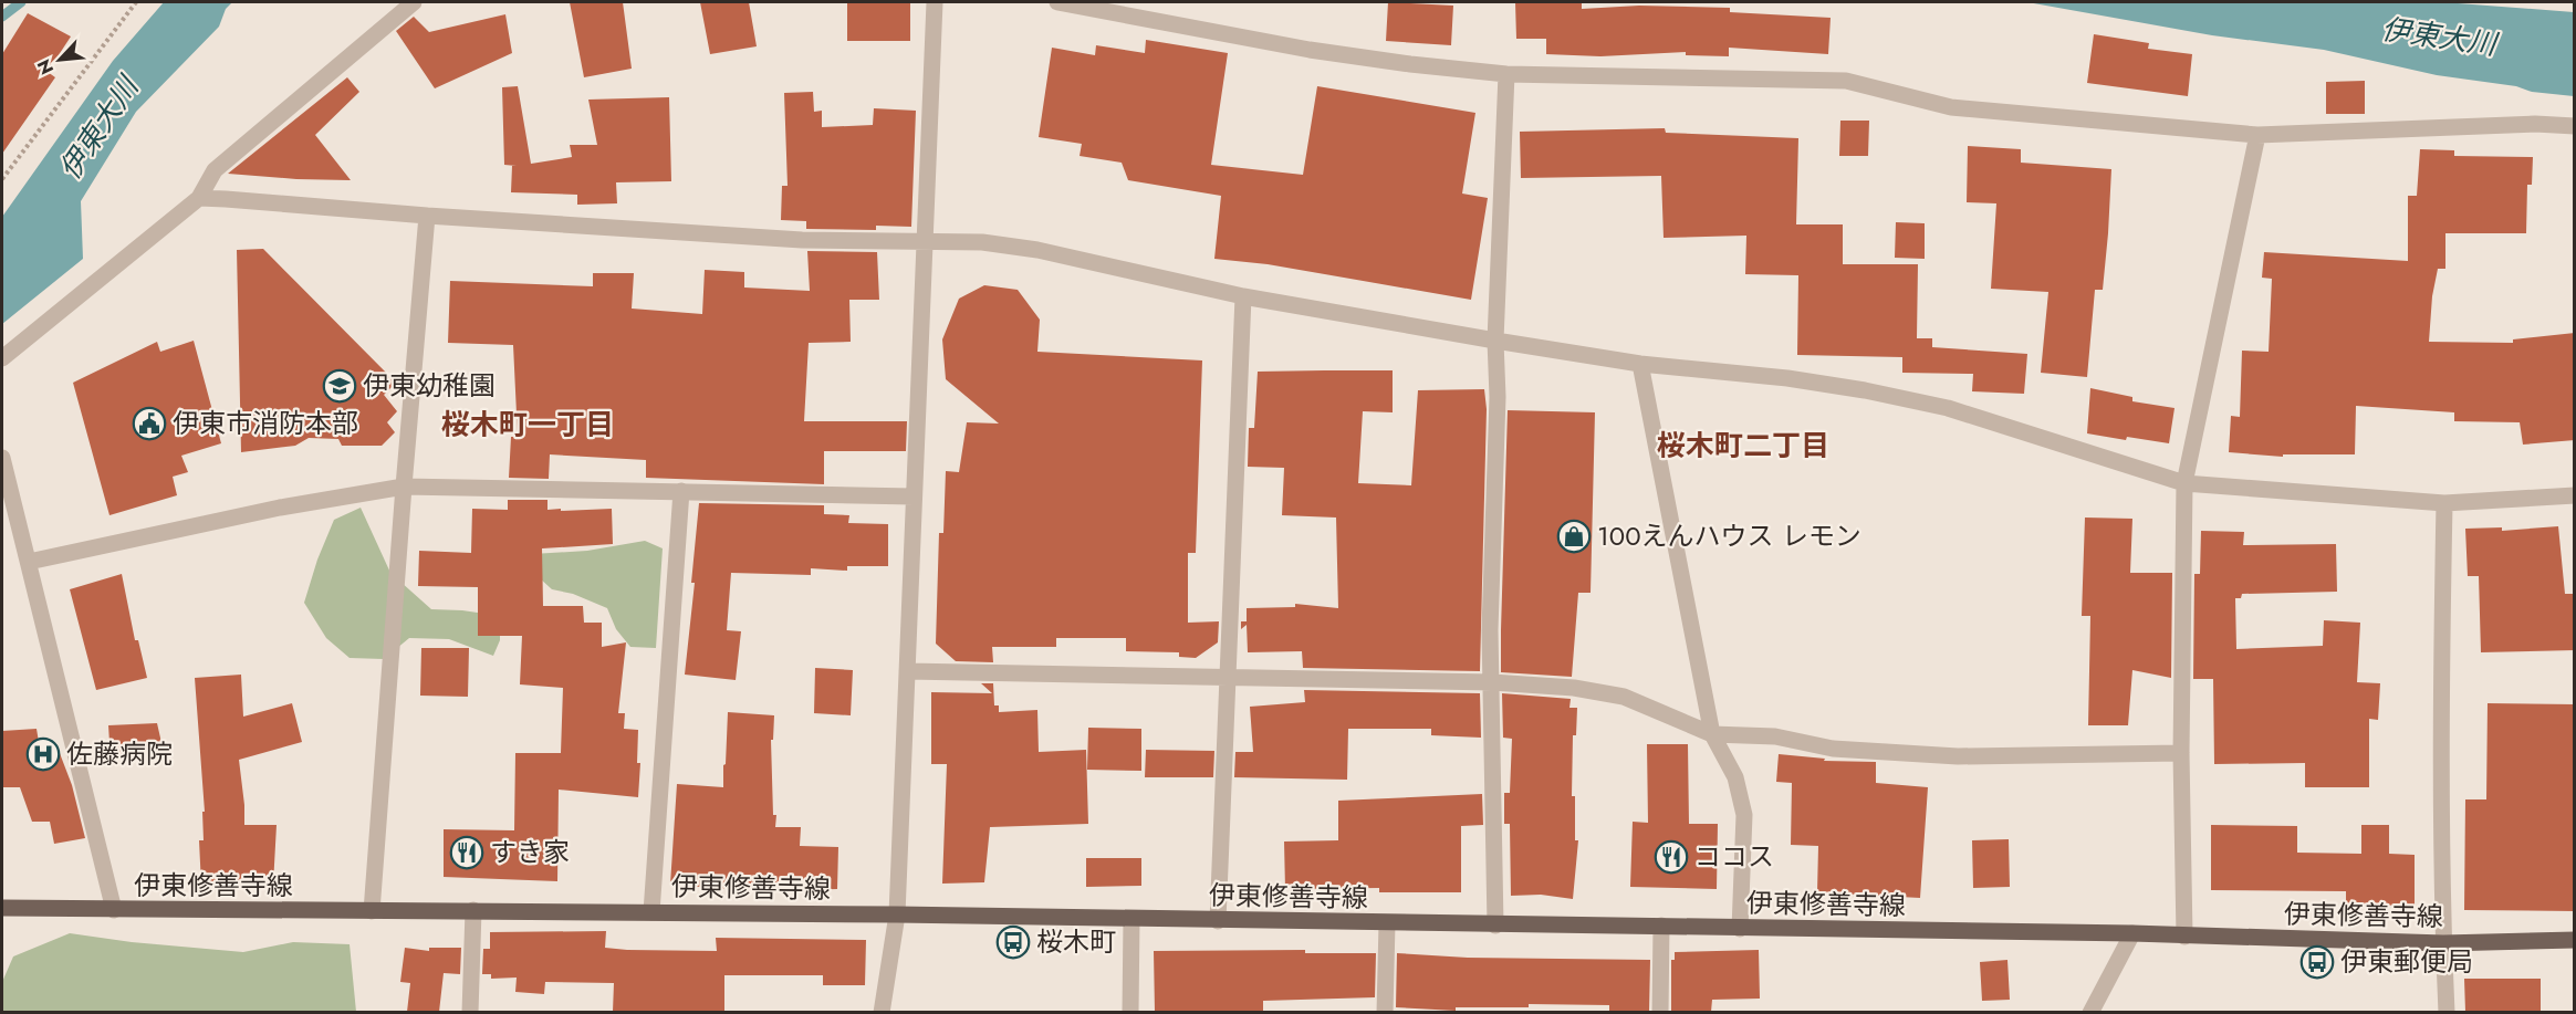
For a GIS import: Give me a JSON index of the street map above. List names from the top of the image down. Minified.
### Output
{"streets":{"main road":["伊東修善寺線"]},"districts":["桜木町一丁目","桜木町二丁目"],"water":["伊東大川"],"places":{"school or university":["伊東幼稚園"],"public building":["伊東市消防本部"],"shop":["100えんハウス レモン"],"hospital":["佐藤病院"],"restaurant":["すき家","ココス"],"bus stop":["桜木町","伊東郵便局"]},"north":"bottom left"}
